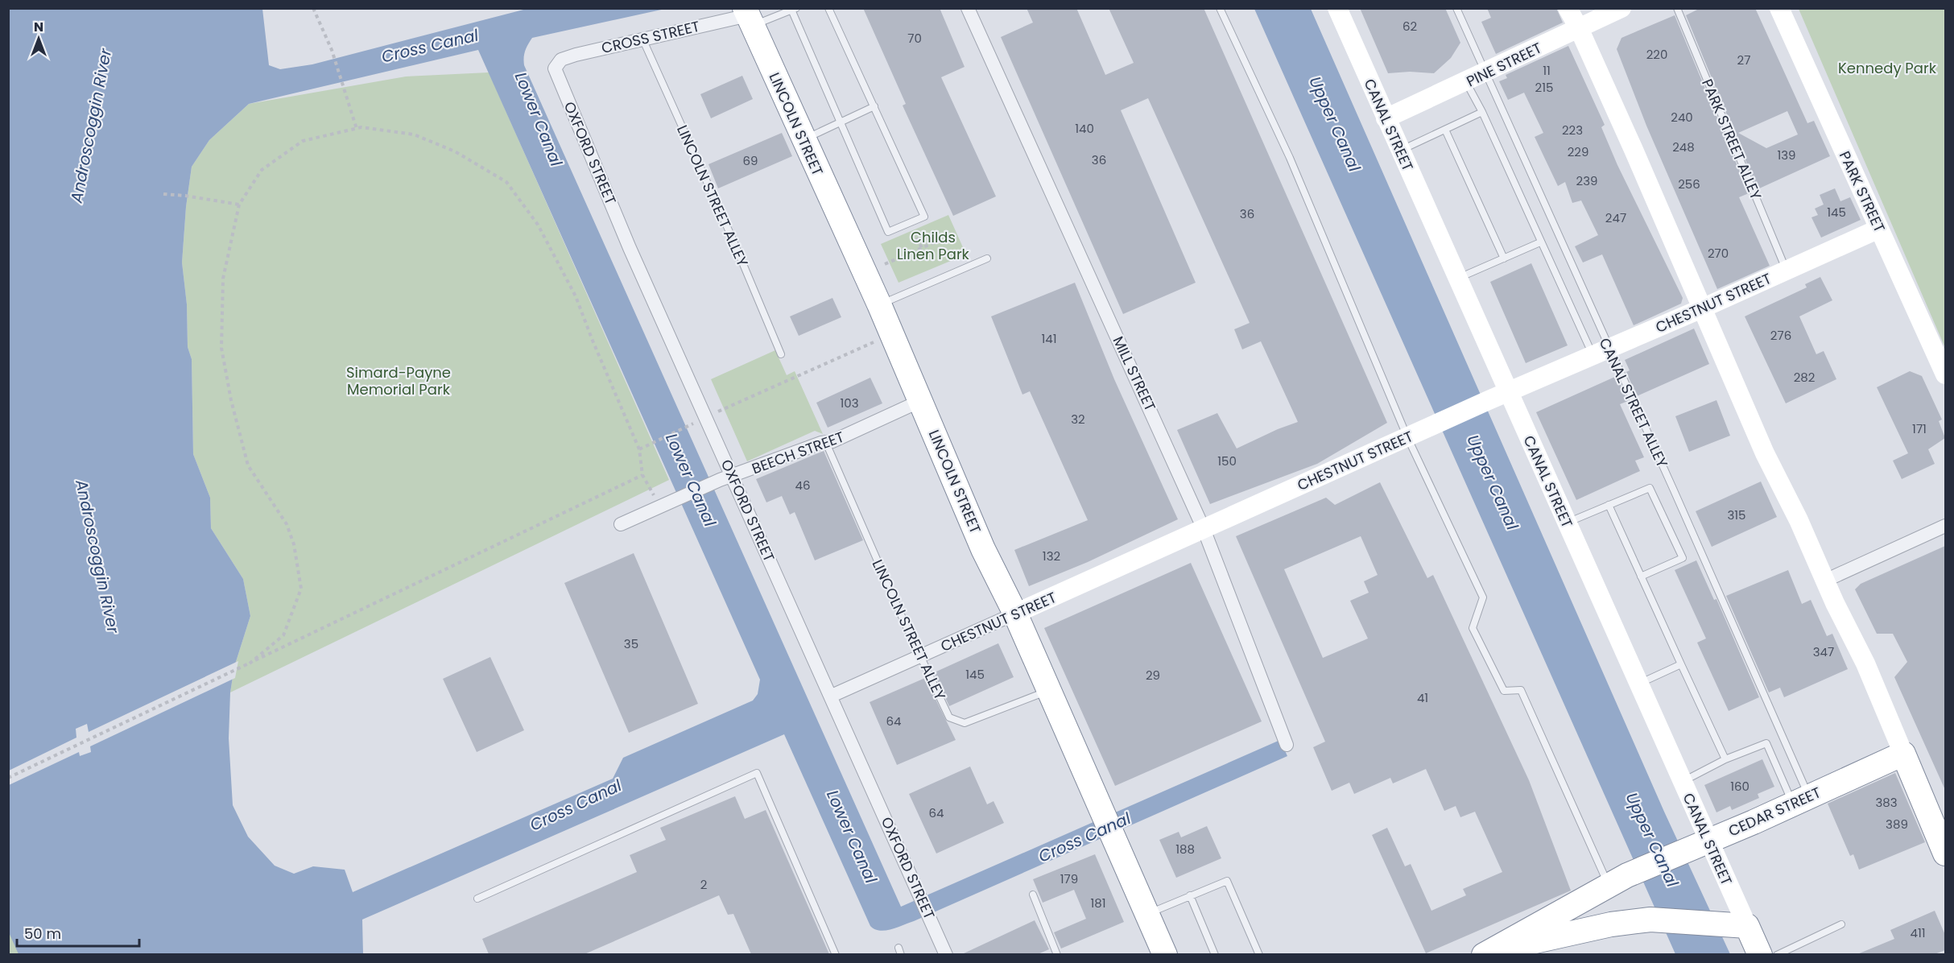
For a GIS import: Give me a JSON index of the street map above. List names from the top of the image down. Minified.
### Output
{"streets":{"highway":["LINCOLN STREET","CANAL STREET","CEDAR STREET"],"main road":["PINE STREET","PARK STREET","CHESTNUT STREET"],"street":["CROSS STREET","OXFORD STREET","MILL STREET","BEECH STREET"],"lane":["PARK STREET ALLEY","LINCOLN STREET ALLEY","CANAL STREET ALLEY"]},"crossings":[["CROSS STREET","LINCOLN STREET"],["CROSS STREET","OXFORD STREET"],["CROSS STREET","LINCOLN STREET ALLEY"],["PINE STREET","CANAL STREET"],["PINE STREET","CANAL STREET ALLEY"],["LINCOLN STREET","LINCOLN STREET ALLEY"],["LINCOLN STREET","CHESTNUT STREET"],["LINCOLN STREET","BEECH STREET"],["CANAL STREET","CHESTNUT STREET"],["CANAL STREET","CEDAR STREET"],["PARK STREET ALLEY","CHESTNUT STREET"],["OXFORD STREET","CHESTNUT STREET"],["OXFORD STREET","BEECH STREET"],["PARK STREET","CHESTNUT STREET"],["LINCOLN STREET ALLEY","CHESTNUT STREET"],["LINCOLN STREET ALLEY","BEECH STREET"],["CHESTNUT STREET","MILL STREET"],["CHESTNUT STREET","CANAL STREET ALLEY"],["CANAL STREET ALLEY","CEDAR STREET"]],"water":["Cross Canal","Lower Canal","Upper Canal","Androscoggin River"],"parks":["Kennedy Park","Childs Linen Park","Simard-Payne Memorial Park"],"house_numbers":["62","70","220","27","11","215","240","140","223","248","229","139","36","69","239","256","145","36","247","270","276","141","282","103","32","171","150","46","315","132","35","347","145","29","41","64","160","383","64","389","188","179","2","181","411"],"scale_bar":"50 m","north":"top"}
